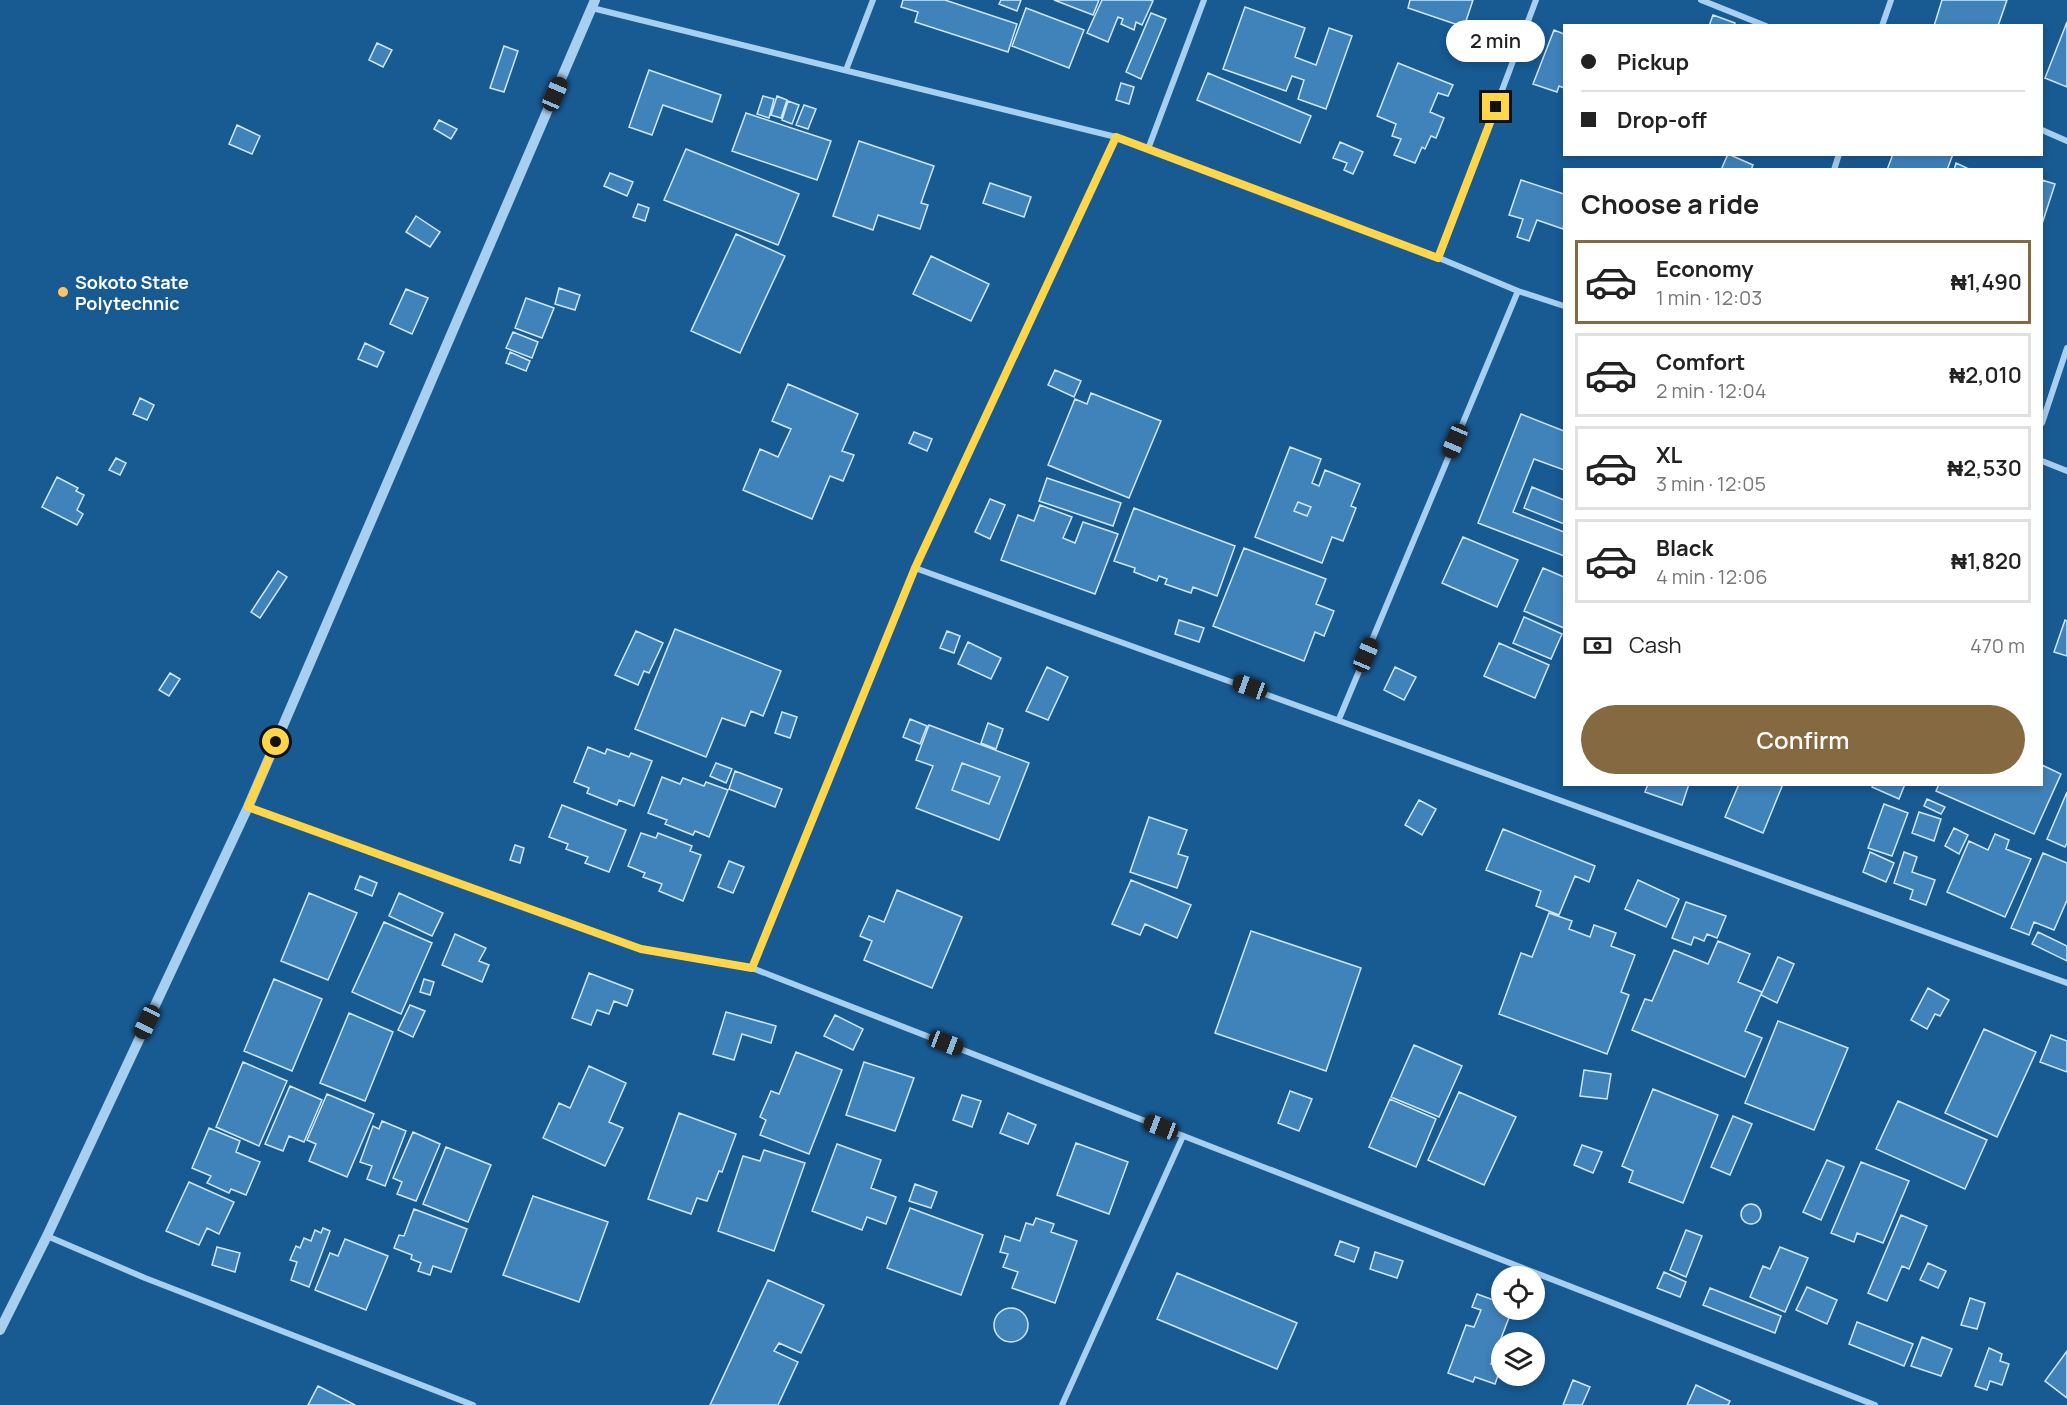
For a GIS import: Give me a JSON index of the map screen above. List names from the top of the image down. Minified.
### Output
{"places":["Sokoto State Polytechnic"],"page":{"bubble":"2 min","banner":["Pickup","Drop-off"],"heading":"Choose a ride","list":[{"name":"Economy","note":"1 min · 12:03","value":"₦1,490"},{"name":"Comfort","note":"2 min · 12:04","value":"₦2,010"},{"name":"XL","note":"3 min · 12:05","value":"₦2,530"},{"name":"Black","note":"4 min · 12:06","value":"₦1,820"}],"pay":["Cash","470 m"],"buttons":"Confirm"}}
